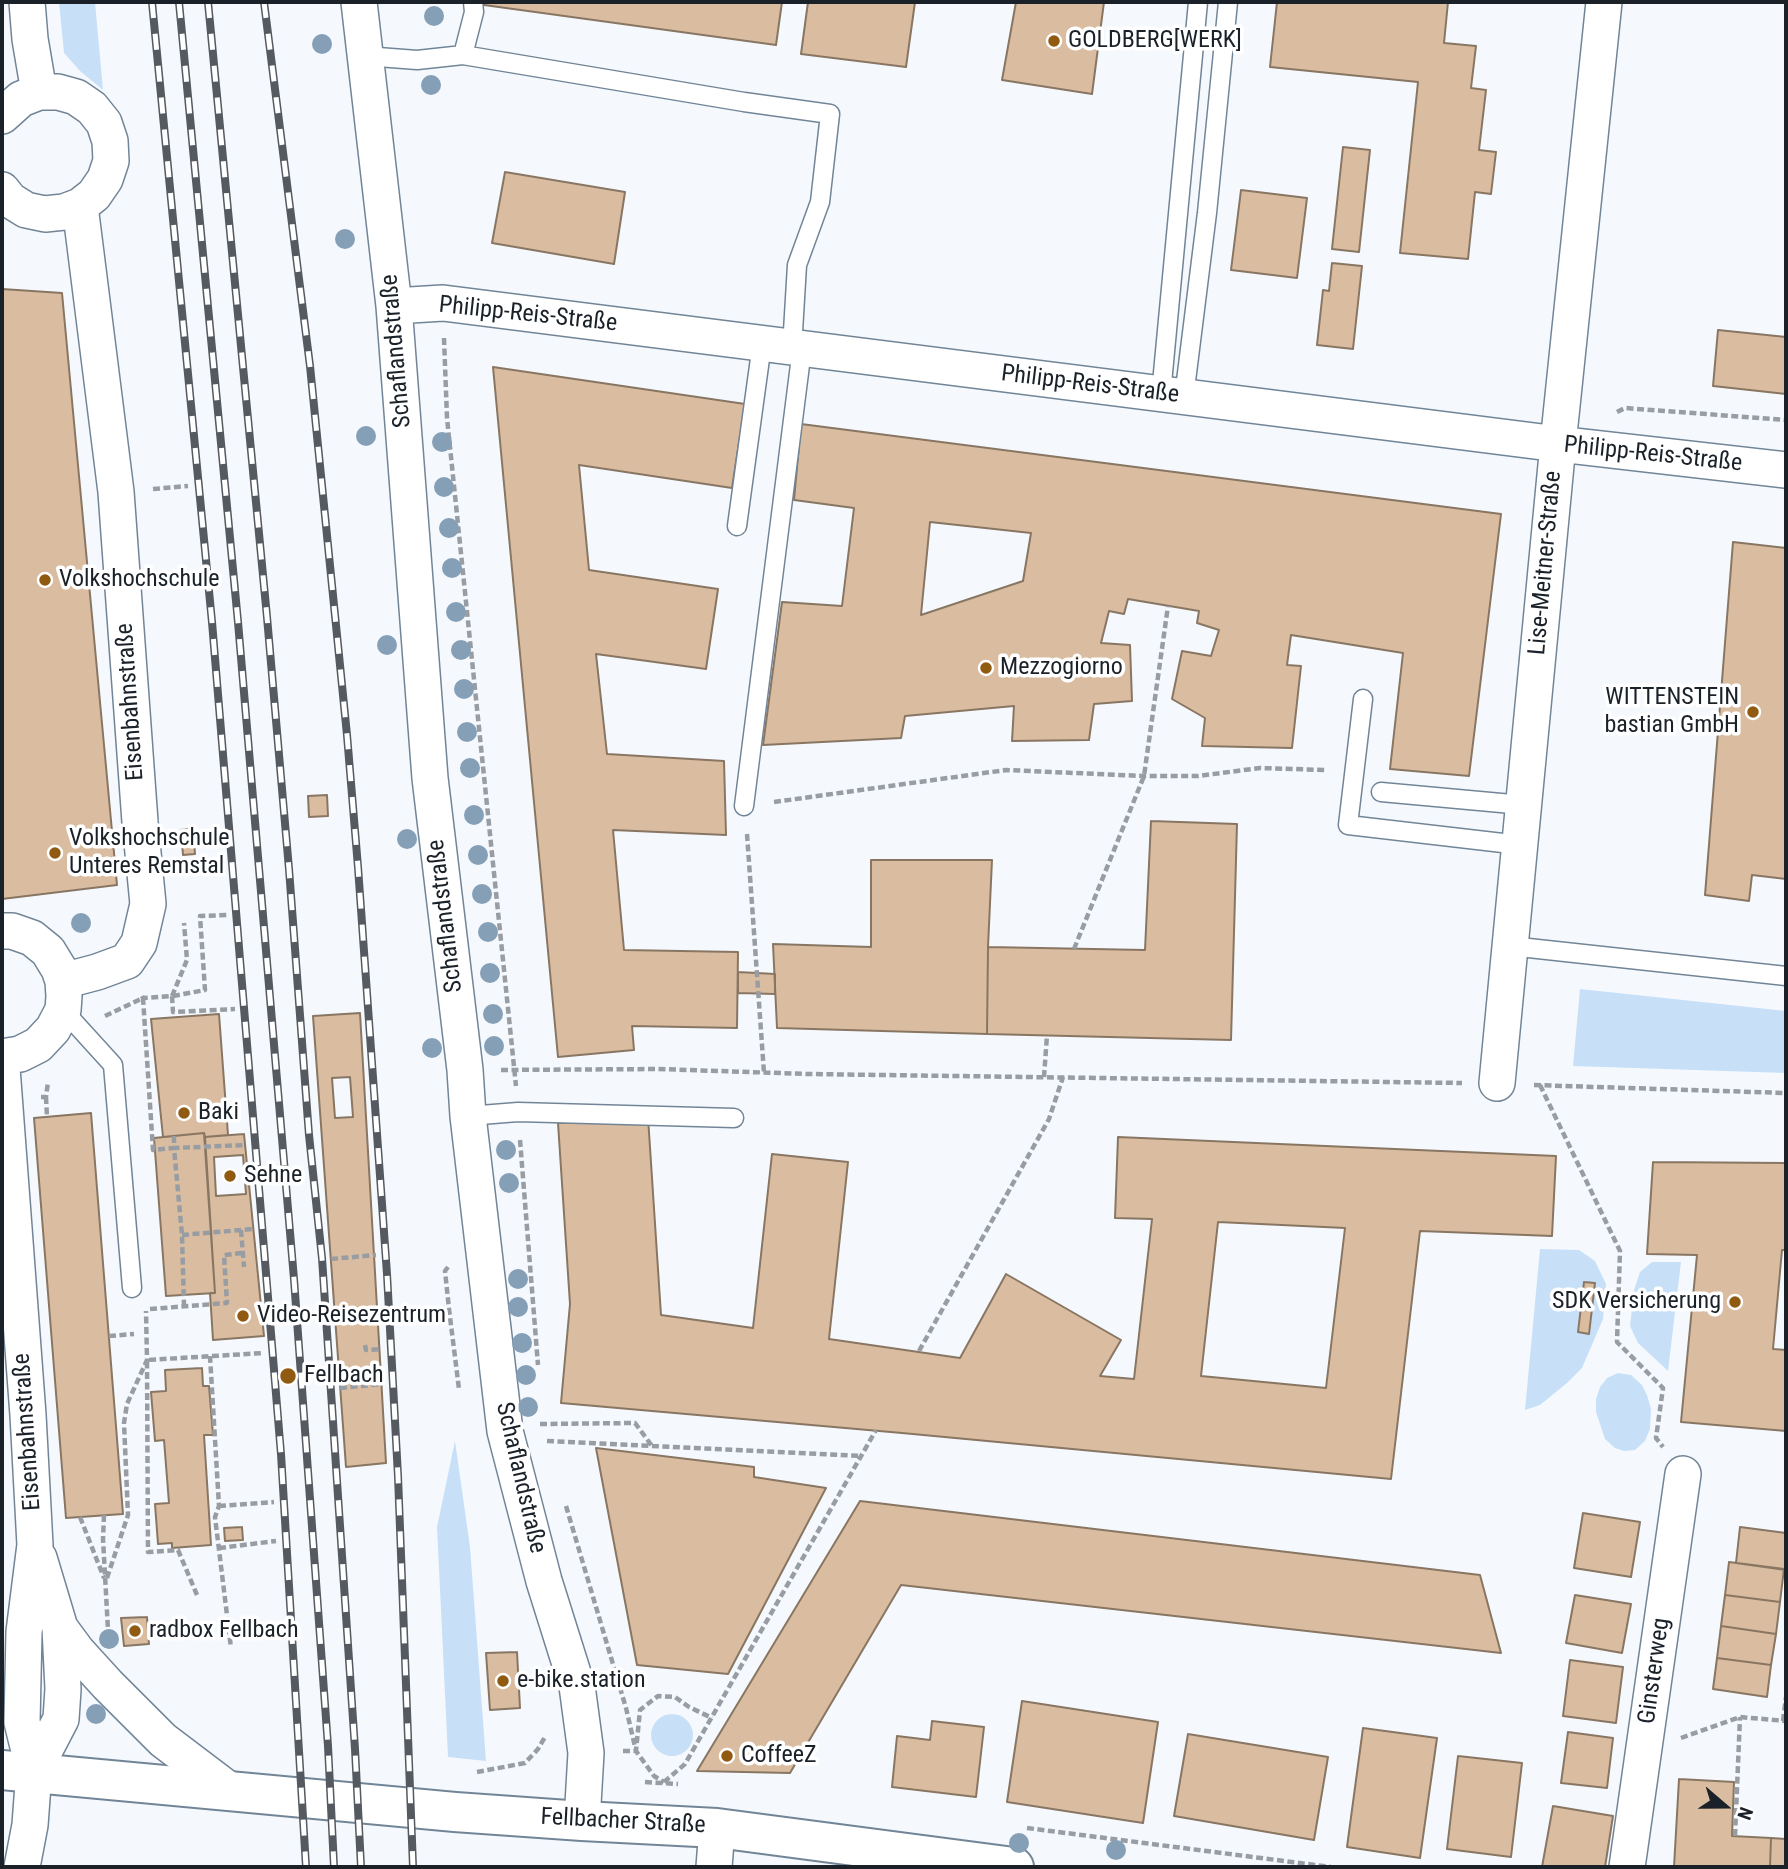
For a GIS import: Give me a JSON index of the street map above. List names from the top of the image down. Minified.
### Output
{"streets":{"street":["Philipp-Reis-Straße","Schaflandstraße","Lise-Meitner-Straße","Eisenbahnstraße","Ginsterweg","Fellbacher Straße"]},"crossings":[["Philipp-Reis-Straße","Schaflandstraße"],["Philipp-Reis-Straße","Lise-Meitner-Straße"],["Schaflandstraße","Fellbacher Straße"],["Eisenbahnstraße","Fellbacher Straße"]],"places":["GOLDBERG[WERK]","Volkshochschule","Mezzogiorno","WITTENSTEIN bastian GmbH","Volkshochschule Unteres Remstal","Baki","Sehne","SDK Versicherung","Video-Reisezentrum","Fellbach","radbox Fellbach","e-bike.station","CoffeeZ"],"north":"right"}
